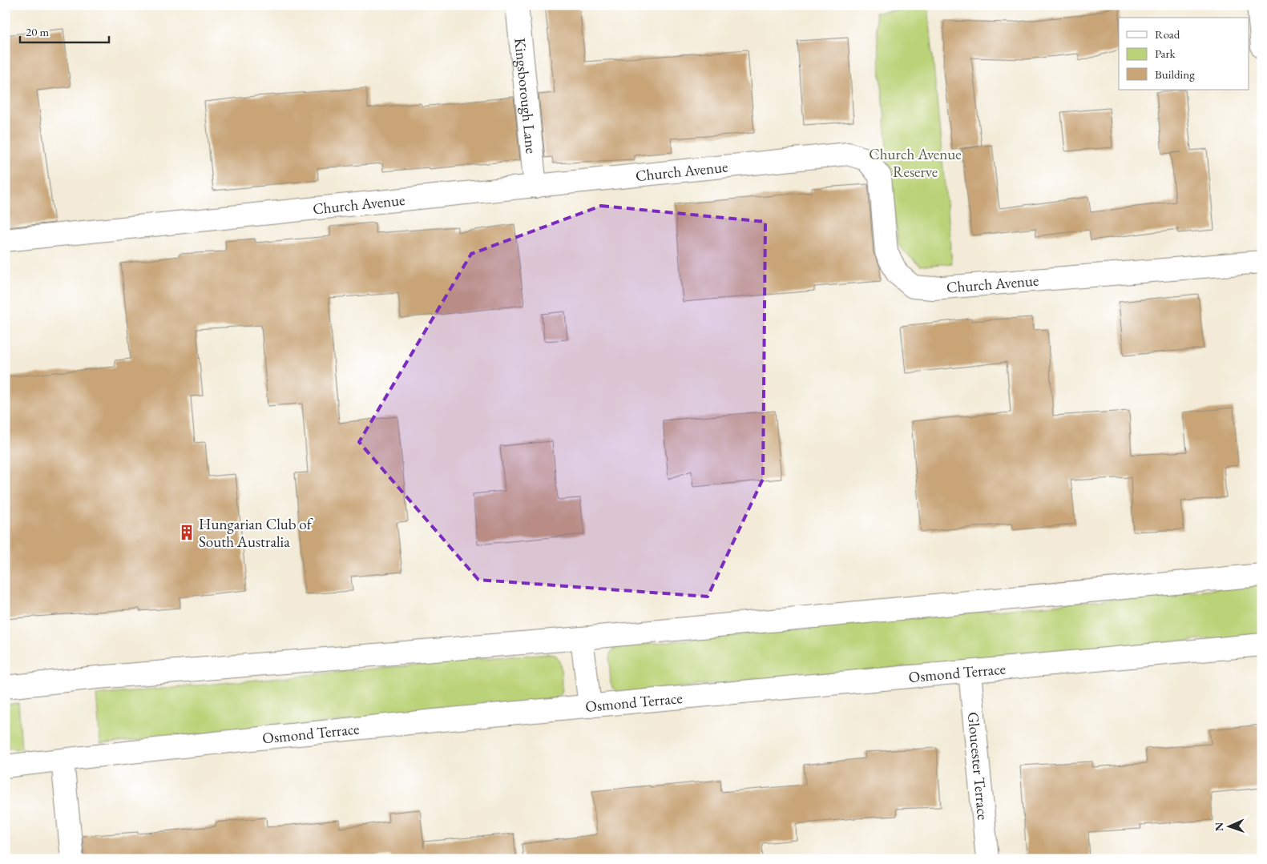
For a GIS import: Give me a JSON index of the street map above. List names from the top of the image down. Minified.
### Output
{"streets":{"street":["Kingsborough Lane","Church Avenue","Osmond Terrace","Gloucester Terrace"]},"crossings":[["Kingsborough Lane","Church Avenue"],["Osmond Terrace","Gloucester Terrace"]],"parks":["Church Avenue Reserve"],"places":{"building":["Hungarian Club of South Australia"]},"legend":["Road","Park","Building"],"scale_bar":"20 m","north":"left"}
